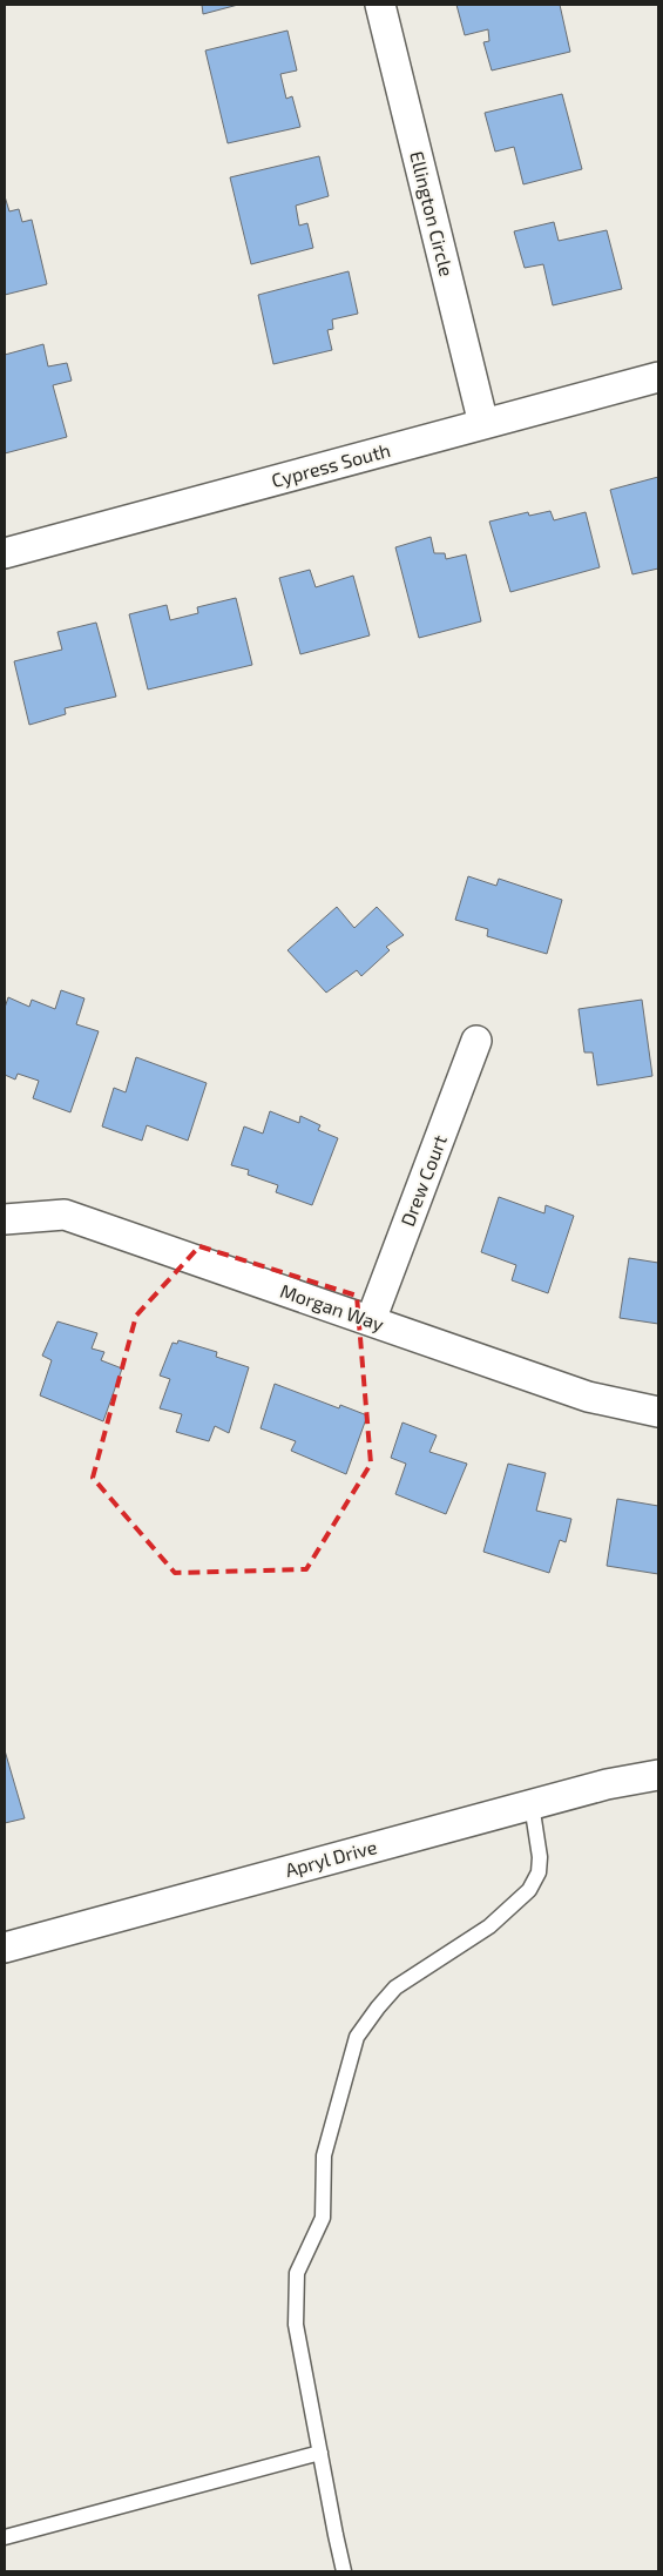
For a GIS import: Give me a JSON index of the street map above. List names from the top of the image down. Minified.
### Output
{"streets":{"street":["Ellington Circle","Cypress South","Drew Court","Morgan Way","Apryl Drive"]},"crossings":[["Ellington Circle","Cypress South"],["Drew Court","Morgan Way"]]}
